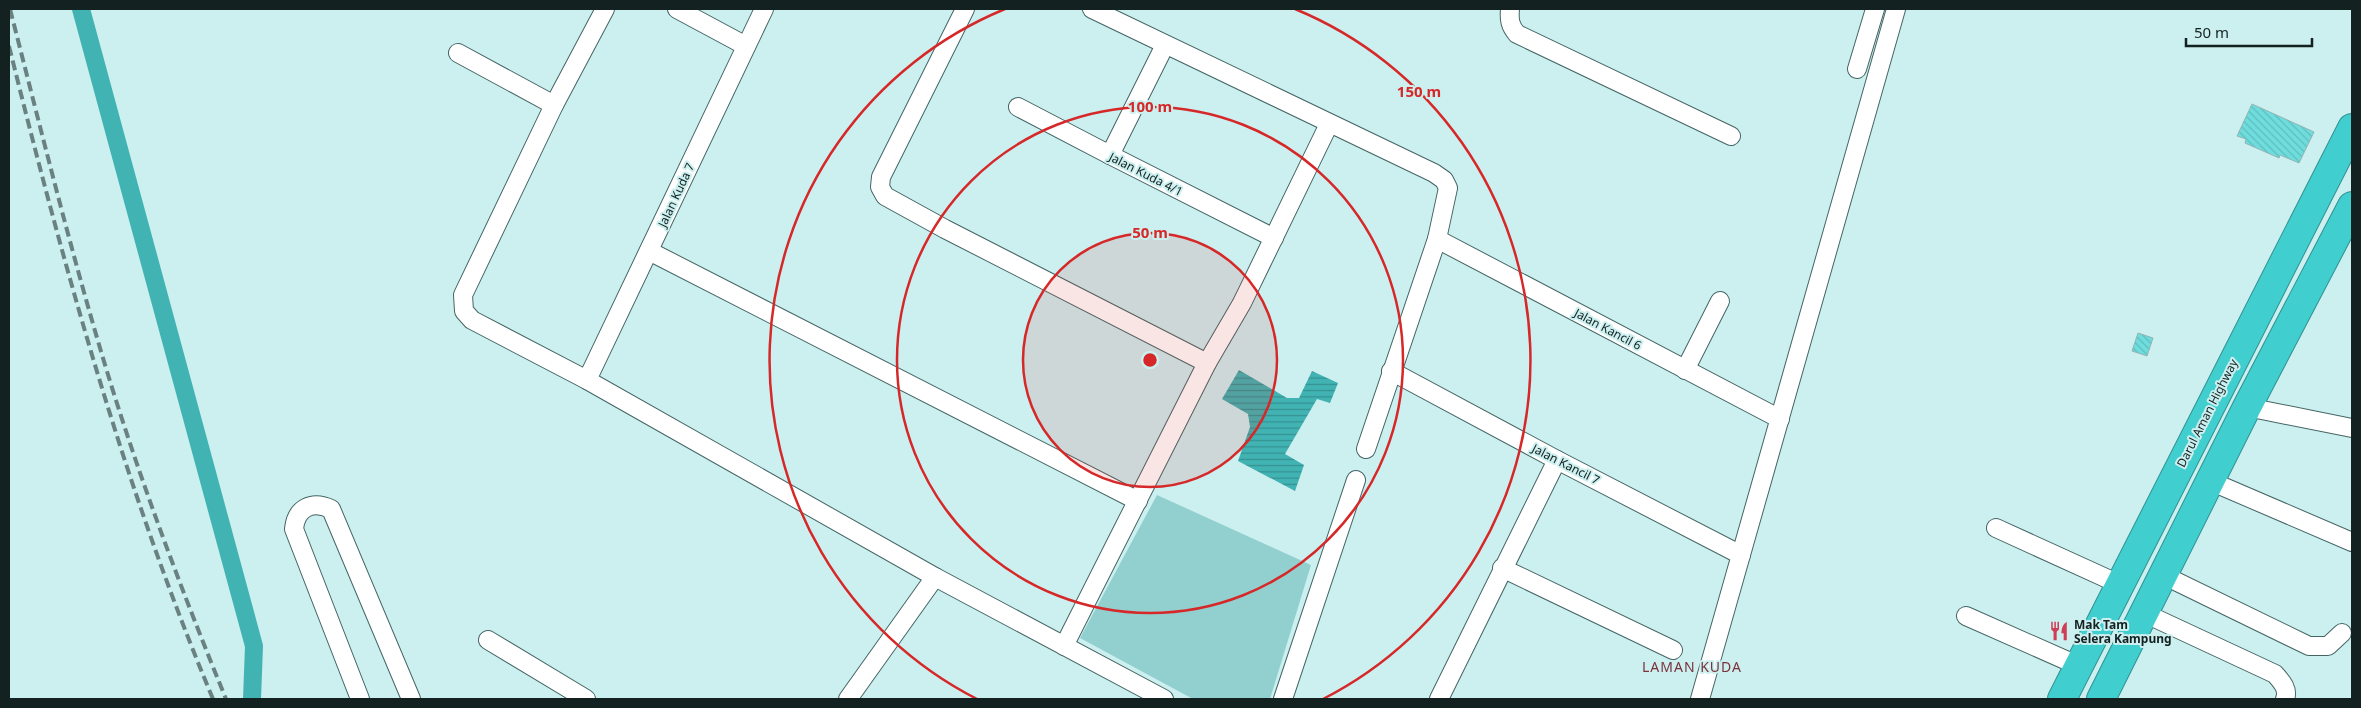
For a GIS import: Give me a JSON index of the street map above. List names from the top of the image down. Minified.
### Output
{"streets":{"highway":["Darul Aman Highway"],"street":["Jalan Kuda 4/1","Jalan Kuda 7","Jalan Kancil 6","Jalan Kancil 7"]},"districts":["LAMAN KUDA"],"places":{"restaurant":["Mak Tam Selera Kampung"]},"scale_bar":"50 m","rings":["150 m","100 m","50 m"]}
